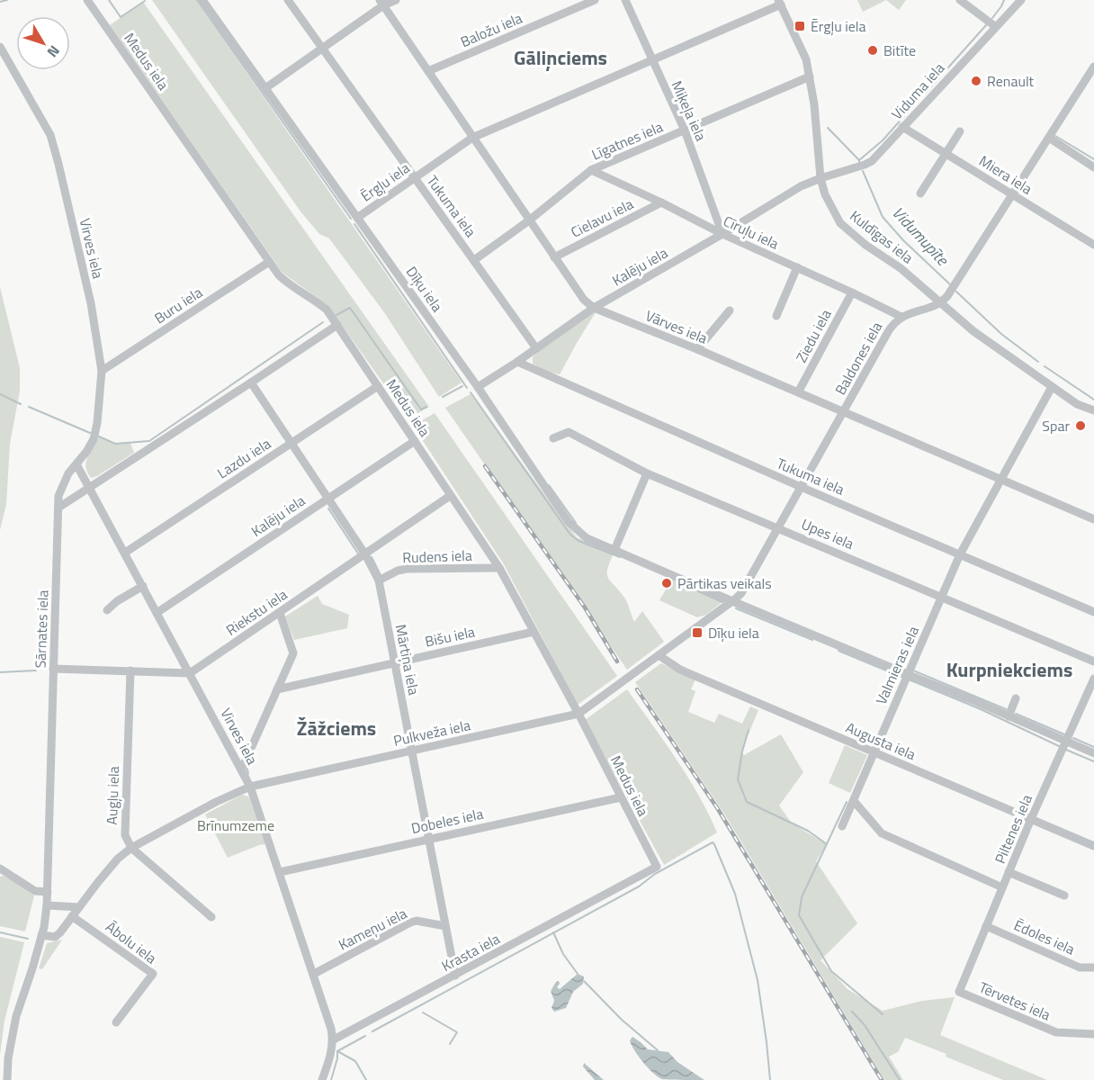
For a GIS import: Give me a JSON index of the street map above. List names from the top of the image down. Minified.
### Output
{"streets":{"street":["Baložu iela","Medus iela","Viduma iela","Miķeļa iela","Līgatnes iela","Miera iela","Ērgļu iela","Tukuma iela","Cielavu iela","Cīruļu iela","Kuldīgas iela","Virves iela","Kalēju iela","Dīķu iela","Buru iela","Vārves iela","Ziedu iela","Baldones iela","Lazdu iela","Upes iela","Rudens iela","Riekstu iela","Sārnates iela","Bišu iela","Mārtiņa iela","Valmieras iela","Pulkveža iela","Augusta iela","Augļu iela","Dobeles iela","Piltenes iela","Kameņu iela","Ēdoles iela","Ābolu iela","Krasta iela","Tērvetes iela"]},"crossings":[["Baložu iela","Vārves iela"],["Medus iela","Kalēju iela"],["Medus iela","Buru iela"],["Medus iela","Lazdu iela"],["Medus iela","Rudens iela"],["Medus iela","Riekstu iela"],["Medus iela","Bišu iela"],["Medus iela","Pulkveža iela"],["Medus iela","Dobeles iela"],["Medus iela","Krasta iela"],["Viduma iela","Miera iela"],["Viduma iela","Kuldīgas iela"],["Viduma iela","Kalēju iela"],["Miķeļa iela","Līgatnes iela"],["Miķeļa iela","Ērgļu iela"],["Miķeļa iela","Cīruļu iela"],["Miķeļa iela","Kalēju iela"],["Līgatnes iela","Tukuma iela"],["Līgatnes iela","Cīruļu iela"],["Līgatnes iela","Kuldīgas iela"],["Līgatnes iela","Vārves iela"],["Ērgļu iela","Tukuma iela"],["Ērgļu iela","Kuldīgas iela"],["Ērgļu iela","Dīķu iela"],["Ērgļu iela","Vārves iela"],["Tukuma iela","Kalēju iela"],["Tukuma iela","Baldones iela"],["Tukuma iela","Valmieras iela"],["Cielavu iela","Cīruļu iela"],["Cielavu iela","Vārves iela"],["Cīruļu iela","Kalēju iela"],["Cīruļu iela","Ziedu iela"],["Cīruļu iela","Baldones iela"],["Kuldīgas iela","Kalēju iela"],["Kuldīgas iela","Baldones iela"],["Kuldīgas iela","Valmieras iela"],["Virves iela","Kalēju iela"],["Virves iela","Buru iela"],["Virves iela","Lazdu iela"],["Virves iela","Riekstu iela"],["Virves iela","Sārnates iela"],["Virves iela","Pulkveža iela"],["Virves iela","Dobeles iela"],["Virves iela","Kameņu iela"],["Virves iela","Krasta iela"],["Kalēju iela","Dīķu iela"],["Kalēju iela","Vārves iela"],["Kalēju iela","Mārtiņa iela"],["Dīķu iela","Baldones iela"],["Dīķu iela","Valmieras iela"],["Dīķu iela","Pulkveža iela"],["Dīķu iela","Piltenes iela"],["Vārves iela","Ziedu iela"],["Vārves iela","Baldones iela"],["Vārves iela","Valmieras iela"],["Baldones iela","Upes iela"],["Baldones iela","Pulkveža iela"],["Lazdu iela","Mārtiņa iela"],["Upes iela","Valmieras iela"],["Rudens iela","Mārtiņa iela"],["Riekstu iela","Mārtiņa iela"],["Sārnates iela","Pulkveža iela"],["Bišu iela","Mārtiņa iela"],["Mārtiņa iela","Pulkveža iela"],["Mārtiņa iela","Dobeles iela"],["Mārtiņa iela","Kameņu iela"],["Mārtiņa iela","Krasta iela"],["Valmieras iela","Augusta iela"],["Pulkveža iela","Augusta iela"],["Pulkveža iela","Augļu iela"],["Pulkveža iela","Ābolu iela"],["Augusta iela","Piltenes iela"],["Piltenes iela","Ēdoles iela"],["Piltenes iela","Tērvetes iela"]],"districts":["Gāliņciems","Kurpniekciems","Žāžciems"],"water":["Vidumupīte"],"parks":["Brīnumzeme"],"places":{"transit":["Ērgļu iela","Dīķu iela"],"other":["Bitīte","Renault","Spar","Pārtikas veikals"]},"north":"bottom right"}
